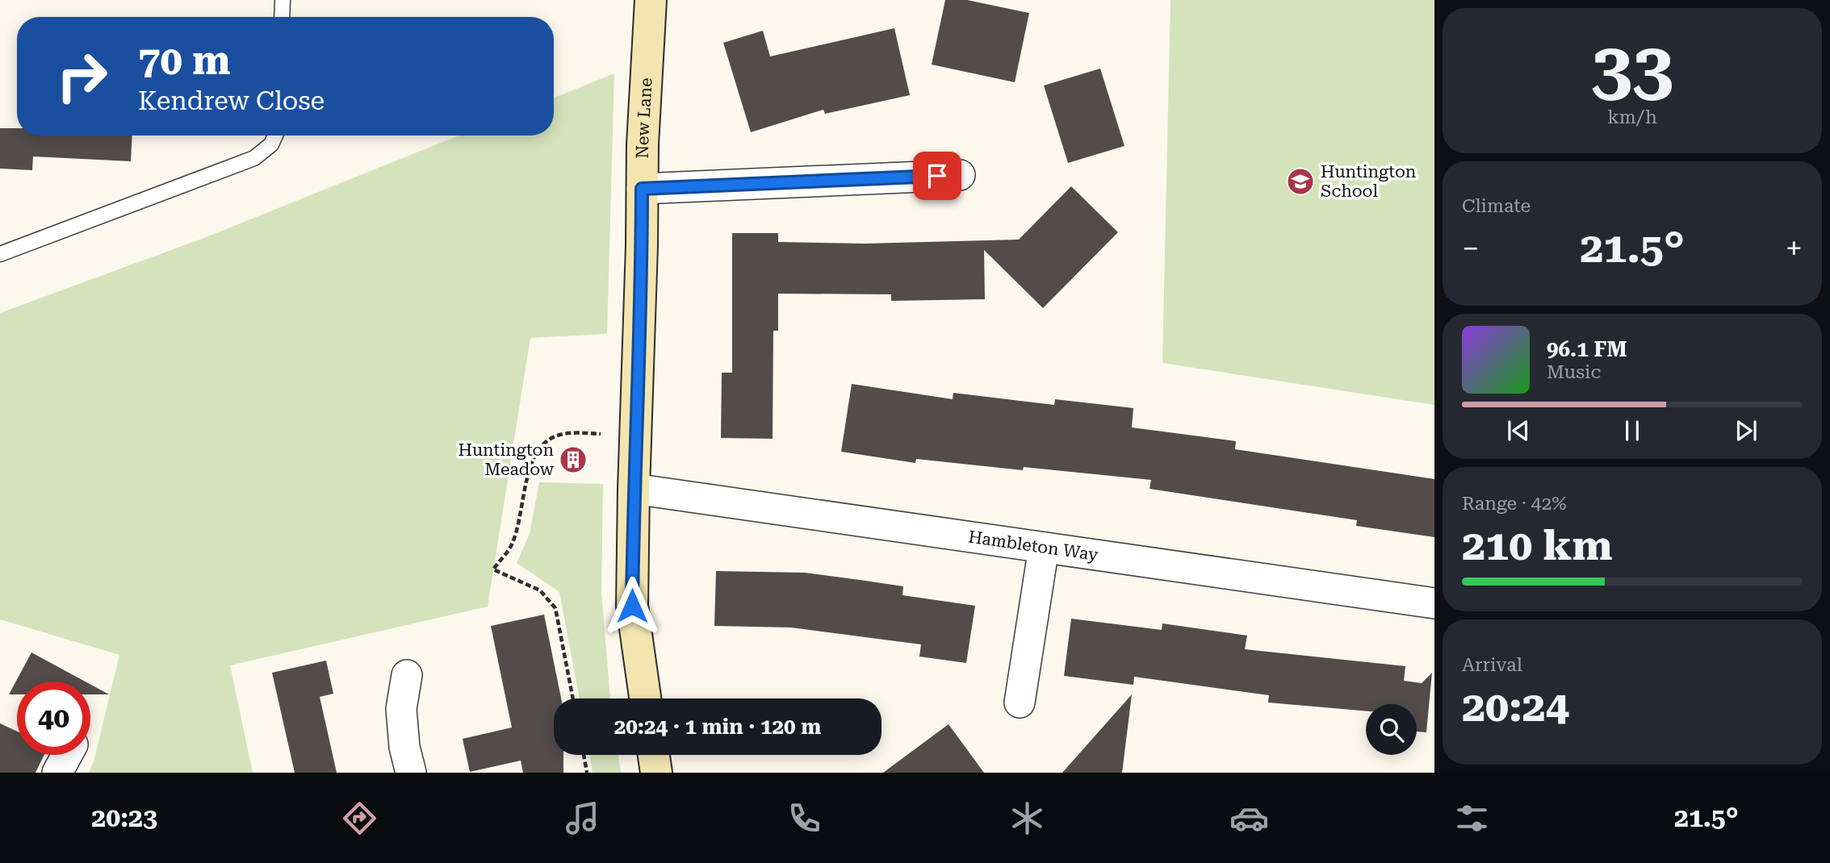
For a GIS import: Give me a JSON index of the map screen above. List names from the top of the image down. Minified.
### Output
{"streets":{"street":["New Lane","Hambleton Way"]},"crossings":[["New Lane","Hambleton Way"]],"places":{"school or university":["Huntington School"],"building":["Huntington Meadow"]},"page":{"tile":[["33","km/h"],"Climate",["Range · 42%","210 km"],["Arrival","20:24"]],"turn":["70 m","Kendrew Close"],"heat":["−","21.5°","+"],"song":["96.1 FM","Music"],"limit":"40","trip":"20:24 · 1 min · 120 m","tabs":["20:23","21.5°"]}}
